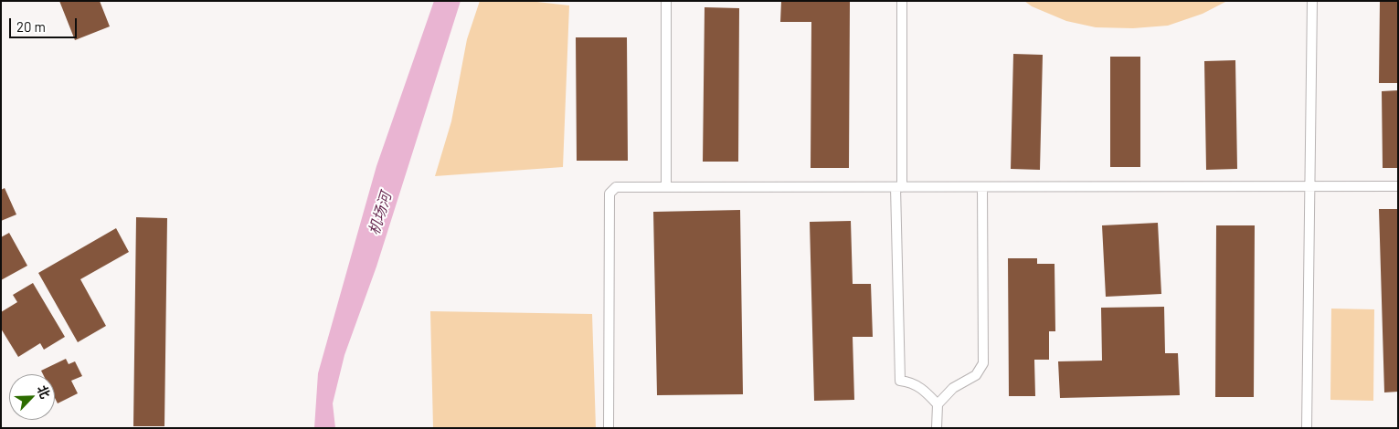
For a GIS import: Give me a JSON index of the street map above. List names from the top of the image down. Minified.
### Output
{"water":["机场河"],"scale_bar":"20 m","north":"top right"}
